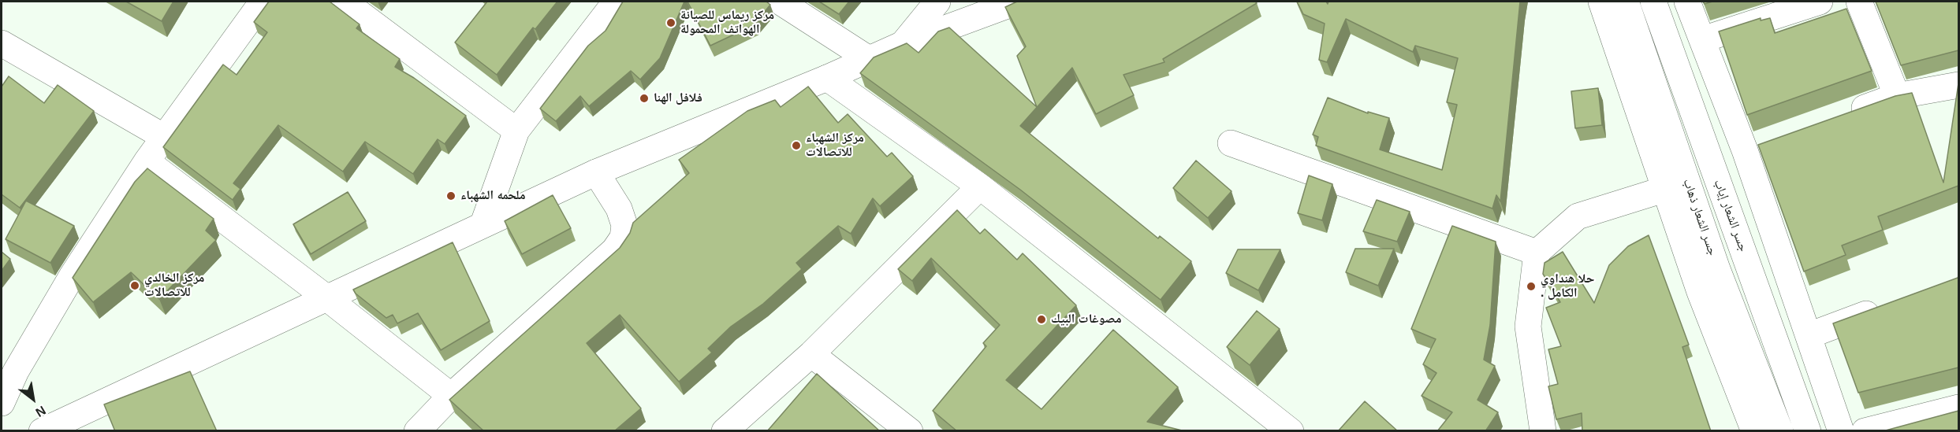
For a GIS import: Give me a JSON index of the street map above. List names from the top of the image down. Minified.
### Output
{"streets":{"street":["جسر الشعار إياب","جسر الشعار ذهاب"]},"places":["مركز ريماس للصيانة الهواتف المحمولة","فلافل الهنا","مركز الشهباء للاتصالات","ملحمه الشهباء","مركز الخالدي للاتصالات","حلا هنداوي . الكامل","مصوغات البيك"],"north":"bottom right"}
